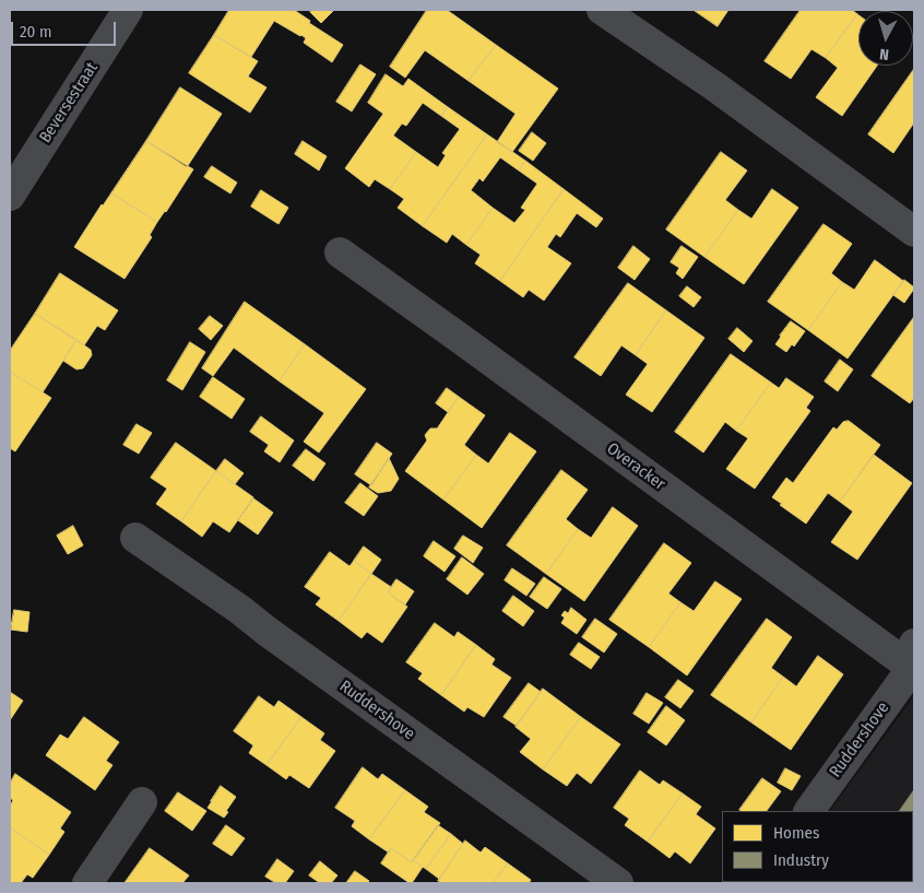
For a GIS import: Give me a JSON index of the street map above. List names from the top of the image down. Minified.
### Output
{"streets":{"street":["Beversestraat","Overacker","Ruddershove"]},"crossings":[["Overacker","Ruddershove"]],"legend":["Homes","Industry"],"scale_bar":"20 m","north":"bottom"}
